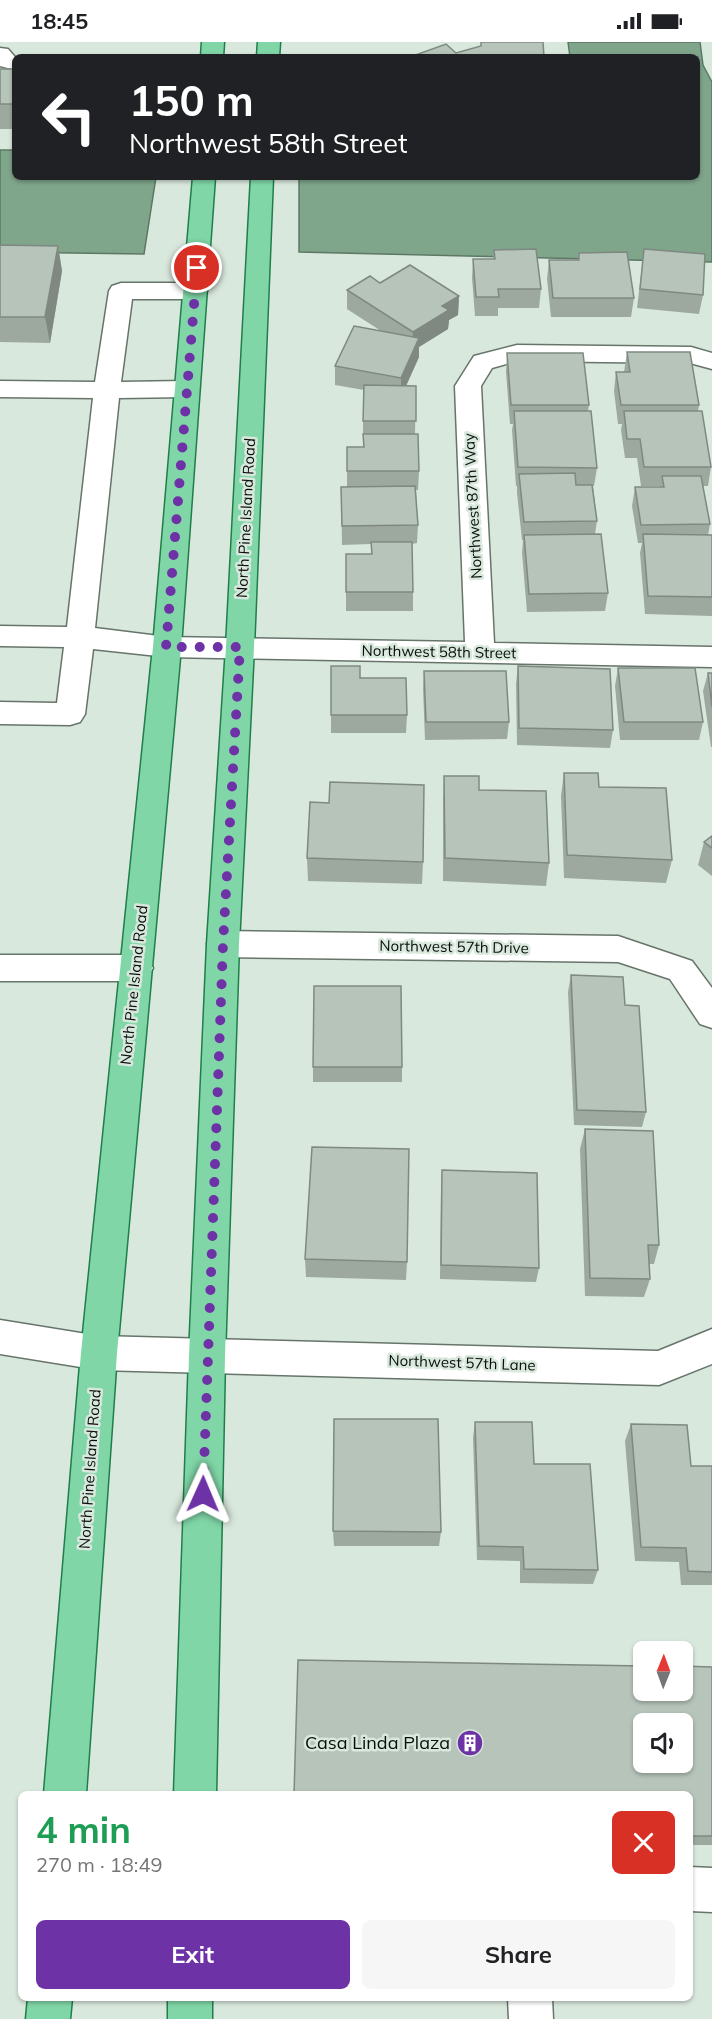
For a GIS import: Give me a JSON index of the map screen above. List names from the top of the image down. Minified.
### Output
{"streets":{"main road":["North Pine Island Road"],"street":["Northwest 87th Way","Northwest 58th Street","Northwest 57th Drive","Northwest 57th Lane"]},"crossings":[["Northwest 87th Way","Northwest 58th Street"],["North Pine Island Road","Northwest 58th Street"],["North Pine Island Road","Northwest 57th Drive"],["North Pine Island Road","Northwest 57th Lane"]],"places":{"building":["Casa Linda Plaza"]},"north":"top","page":{"status":"18:45","turn":["150 m","Northwest 58th Street"],"heading":["4 min","270 m · 18:49"],"buttons":["Exit","Share"]}}
